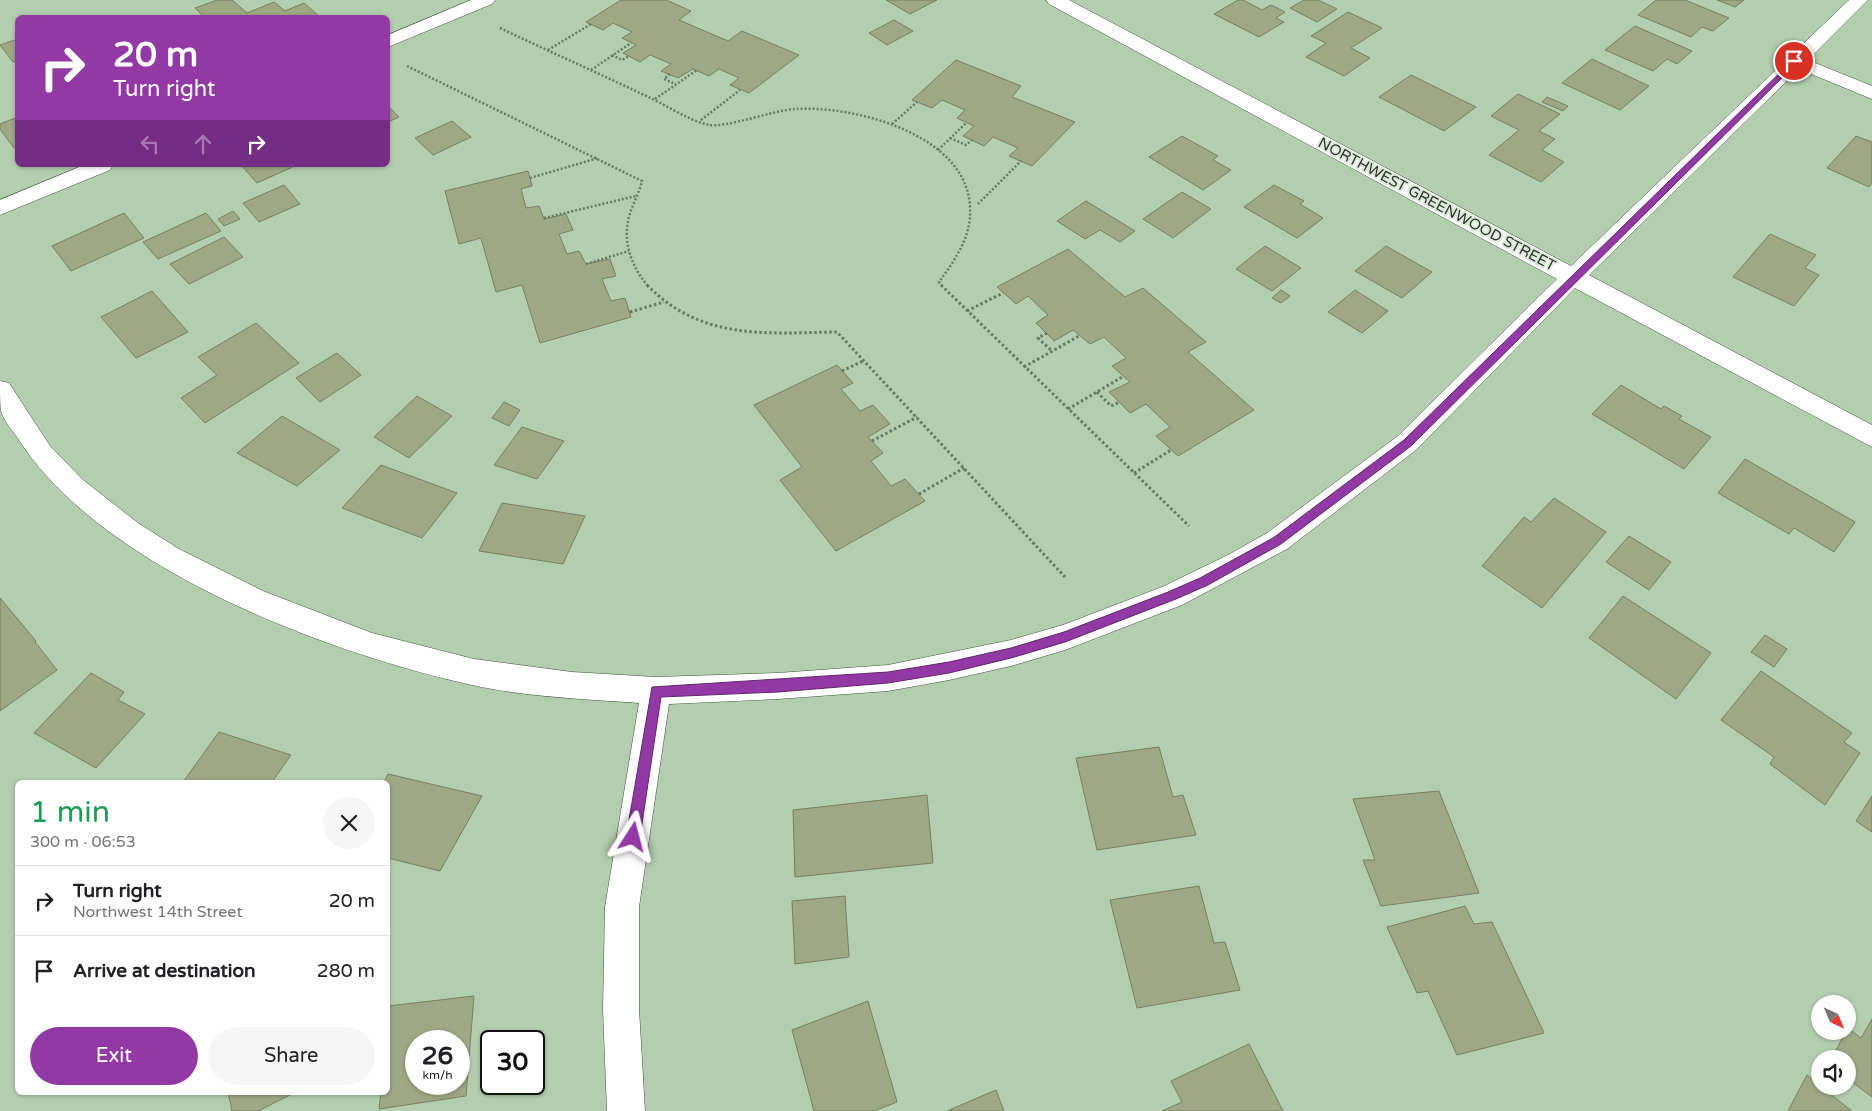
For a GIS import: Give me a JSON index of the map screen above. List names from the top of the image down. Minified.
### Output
{"streets":{"street":["NORTHWEST GREENWOOD STREET"]},"north":"bottom right","page":{"turn":["20 m","Turn right"],"heading":["1 min","300 m · 06:53"],"list":[{"name":"Turn right","note":"Northwest 14th Street","value":"20 m"},{"name":"Arrive at destination","value":"280 m"}],"buttons":["Exit","Share"],"speed":"26 km/h","limit":"30"}}
